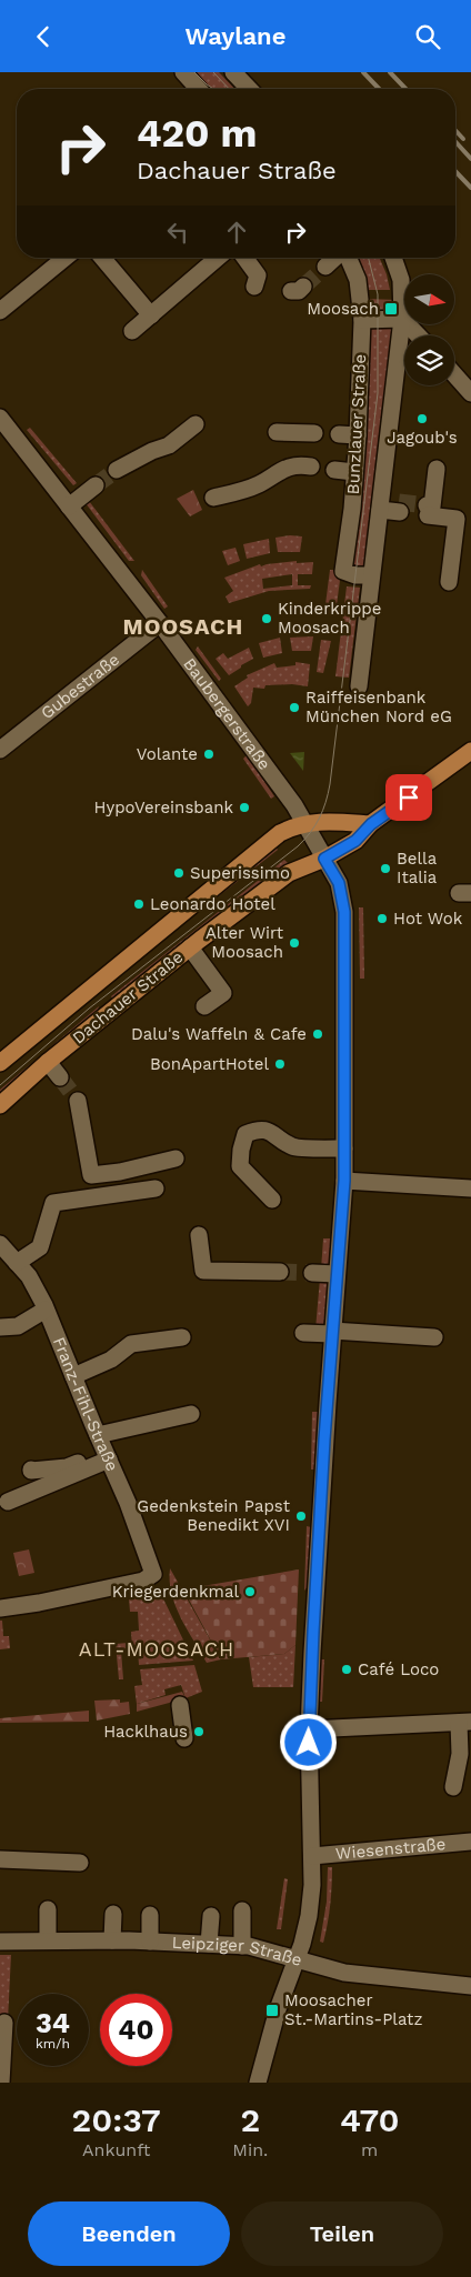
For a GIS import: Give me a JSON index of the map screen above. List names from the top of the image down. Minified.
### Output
{"streets":{"main road":["Dachauer Straße"],"street":["Bunzlauer Straße","Gubestraße","Baubergerstraße","Franz-Fihl-Straße","Wiesenstraße","Leipziger Straße"]},"crossings":[["Gubestraße","Baubergerstraße"],["Baubergerstraße","Dachauer Straße"],["Baubergerstraße","Wiesenstraße"],["Baubergerstraße","Leipziger Straße"]],"districts":["MOOSACH","ALT-MOOSACH"],"places":{"transit":["Moosach","Moosacher St.-Martins-Platz"],"other":["Jagoub's","Kinderkrippe Moosach","Raiffeisenbank München Nord eG","Volante","HypoVereinsbank","Bella Italia","Superissimo","Leonardo Hotel","Hot Wok","Alter Wirt Moosach","Dalu's Waffeln & Cafe","BonApartHotel","Gedenkstein Papst Benedikt XVI","Kriegerdenkmal","Café Loco","Hacklhaus"]},"north":"right","page":{"header":"Waylane","turn":["420 m","Dachauer Straße"],"speed":"34 km/h","limit":"40","eta":["20:37","Ankunft","2","Min.","470","m"],"buttons":["Beenden","Teilen"]}}
